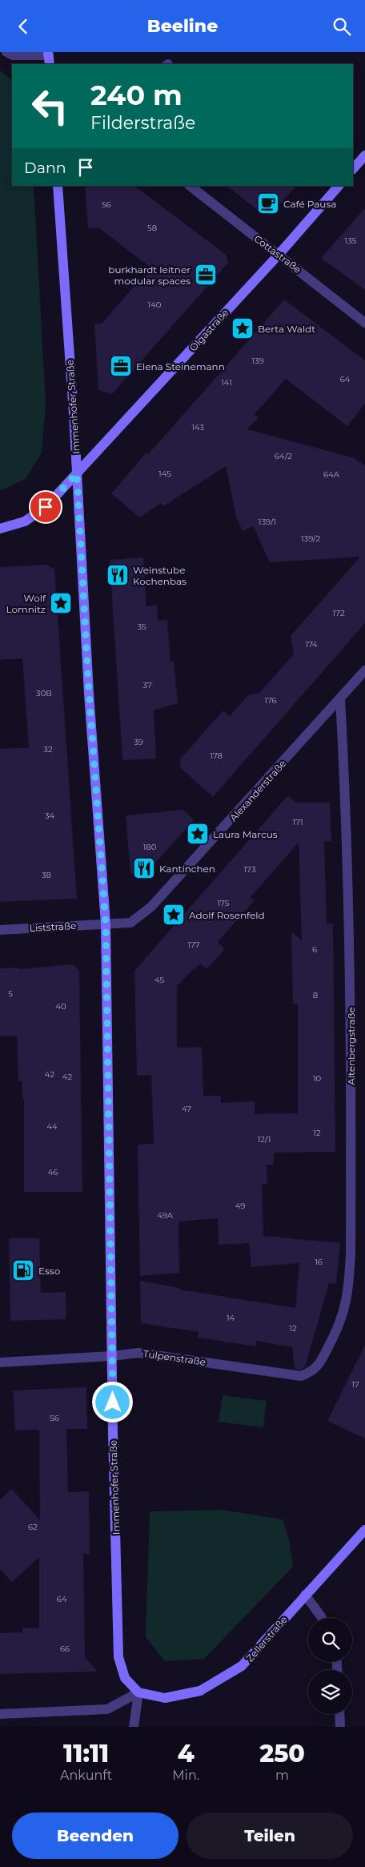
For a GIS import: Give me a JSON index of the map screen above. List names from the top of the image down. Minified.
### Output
{"streets":{"main road":["Olgastraße","Immenhofer Straße","Zellerstraße"],"street":["Cottastraße","Alexanderstraße","Liststraße","Altenbergstraße","Tulpenstraße"]},"crossings":[["Cottastraße","Olgastraße"],["Olgastraße","Immenhofer Straße"],["Immenhofer Straße","Alexanderstraße"],["Immenhofer Straße","Liststraße"],["Immenhofer Straße","Tulpenstraße"],["Immenhofer Straße","Zellerstraße"],["Alexanderstraße","Liststraße"],["Alexanderstraße","Altenbergstraße"],["Altenbergstraße","Tulpenstraße"]],"places":{"cafe":["Café Pausa"],"office":["burkhardt leitner modular spaces","Elena Steinemann"],"place":["Berta Waldt","Wolf Lomnitz","Laura Marcus","Adolf Rosenfeld"],"restaurant":["Weinstube Kochenbas","Kantinchen"],"fuel station":["Esso"]},"house_numbers":["56","58","135","140","139","64","141","143","64/2","145","64A","139/1","139/2","172","35","174","37","30B","176","39","32","178","34","171","180","173","38","175","177","6","45","5","8","40","42","42","10","47","44","12","12/1","46","49","49A","16","14","12","17","56","62","64","66"],"page":{"header":"Beeline","turn":["240 m","Filderstraße"],"then":"Dann","eta":["11:11","Ankunft","4","Min.","250","m"],"buttons":["Beenden","Teilen"]}}
